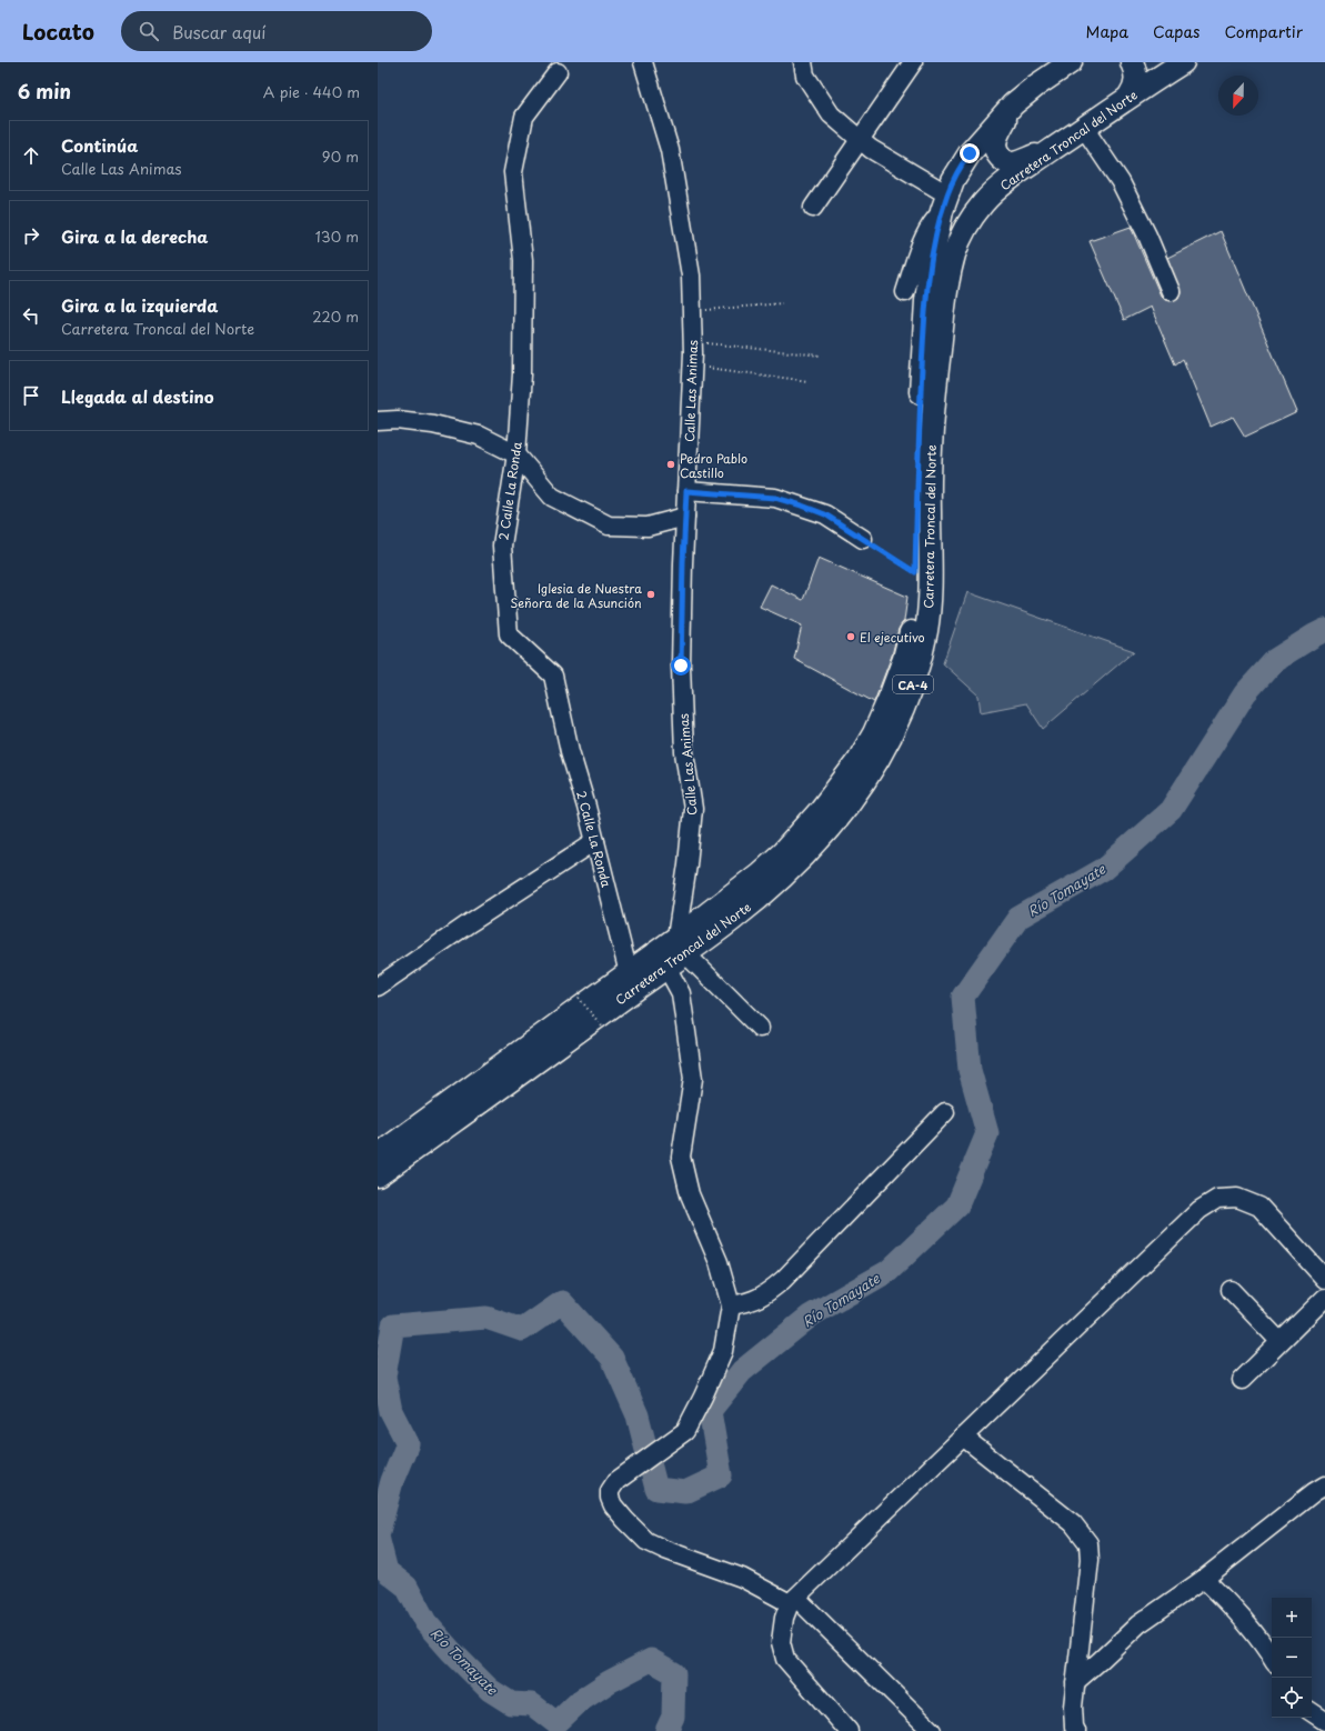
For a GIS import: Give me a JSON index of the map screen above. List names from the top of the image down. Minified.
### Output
{"streets":{"main road":["Carretera Troncal del Norte","CA-4"],"street":["Calle Las Animas","2 Calle La Ronda"]},"crossings":[["Carretera Troncal del Norte","Calle Las Animas"],["Carretera Troncal del Norte","2 Calle La Ronda"]],"water":["Río Tomayate"],"places":["Pedro Pablo Castillo","Iglesia de Nuestra Señora de la Asunción","El ejecutivo"],"north":"bottom","page":{"header":"Locato","search":"Buscar aquí","nav":["Mapa","Capas","Compartir"],"heading":["6 min","A pie · 440 m"],"list":[["Continúa","Calle Las Animas","90 m"],["Gira a la derecha","130 m"],["Gira a la izquierda","Carretera Troncal del Norte","220 m"],"Llegada al destino"],"map_buttons":["+","−"]}}
